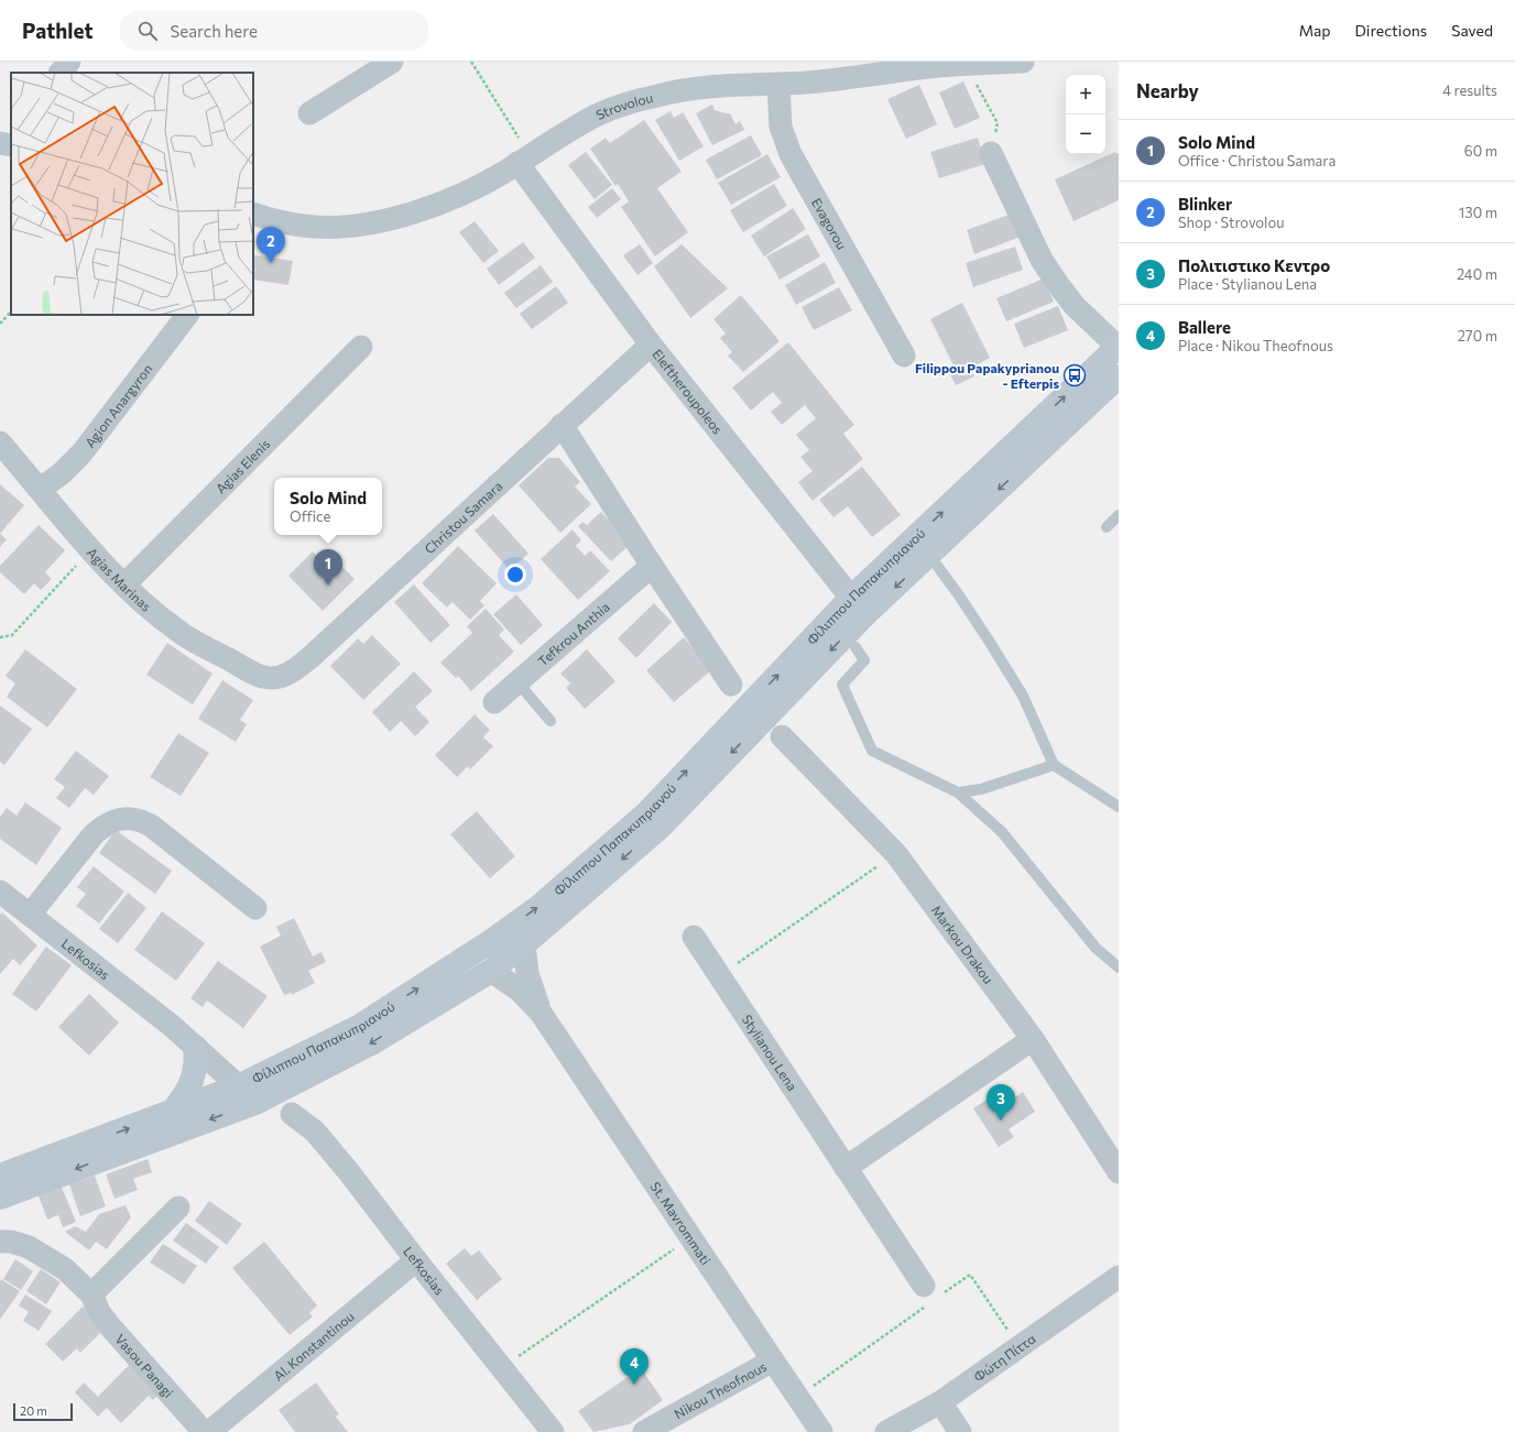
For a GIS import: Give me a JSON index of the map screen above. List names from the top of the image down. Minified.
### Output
{"streets":{"main road":["Φίλιππου Παπακυπριανού"],"street":["Strovolou","Evagorou","Eleftheroupoleos","Agion Anargyron","Agias Elenis","Christou Samara","Agias Marinas","Tefkrou Anthia","Markou Drakou","Lefkosias","Stylianou Lena","St. Mavrommati","Al. Konstantinou","Φώτη Πίττα","Vasou Panagi","Nikou Theofnous"]},"crossings":[["Strovolou","Evagorou"],["Strovolou","Eleftheroupoleos"],["Eleftheroupoleos","Christou Samara"],["Eleftheroupoleos","Φίλιππου Παπακυπριανού"],["Agion Anargyron","Agias Marinas"],["Agias Elenis","Agias Marinas"],["Christou Samara","Agias Marinas"],["Φίλιππου Παπακυπριανού","Lefkosias"],["Φίλιππου Παπακυπριανού","St. Mavrommati"],["Lefkosias","Al. Konstantinou"],["St. Mavrommati","Nikou Theofnous"]],"places":{"bus stop":["Filippou Papakyprianou - Efterpis"]},"scale_bar":"20 m","page":{"header":"Pathlet","search":"Search here","nav":["Map","Directions","Saved"],"heading":["Nearby","4 results"],"map_buttons":["+","−"],"list":[{"mark":"1","name":"Solo Mind","note":"Office · Christou Samara","value":"60 m"},{"mark":"2","name":"Blinker","note":"Shop · Strovolou","value":"130 m"},{"mark":"3","name":"Πολιτιστικο Κεντρο","note":"Place · Stylianou Lena","value":"240 m"},{"mark":"4","name":"Ballere","note":"Place · Nikou Theofnous","value":"270 m"}],"pins":["2","1","3","4"],"popup":["Solo Mind","Office"],"scale":"20 m"}}
